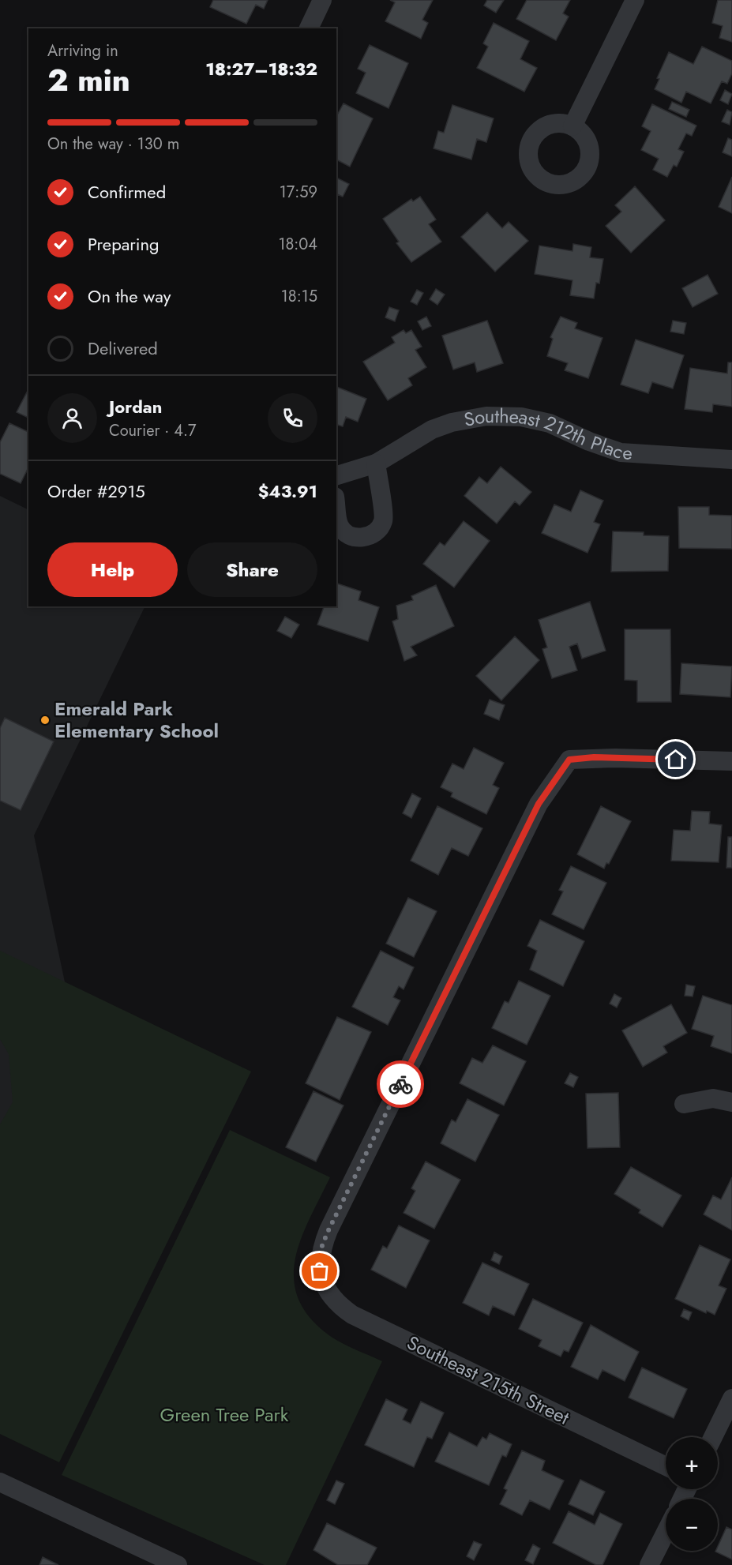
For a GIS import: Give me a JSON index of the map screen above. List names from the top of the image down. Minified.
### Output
{"streets":{"street":["Southeast 212th Place","Southeast 215th Street"]},"parks":["Green Tree Park"],"places":["Emerald Park Elementary School"],"page":{"heading":["2 min","Arriving in","18:27–18:32"],"panel":["Jordan","Courier · 4.7","Order #2915","$43.91"],"bar":"On the way · 130 m","list":[["Confirmed","17:59"],["Preparing","18:04"],["On the way","18:15"],"Delivered"],"buttons":["Help","Share"],"map_buttons":["+","−"]}}
